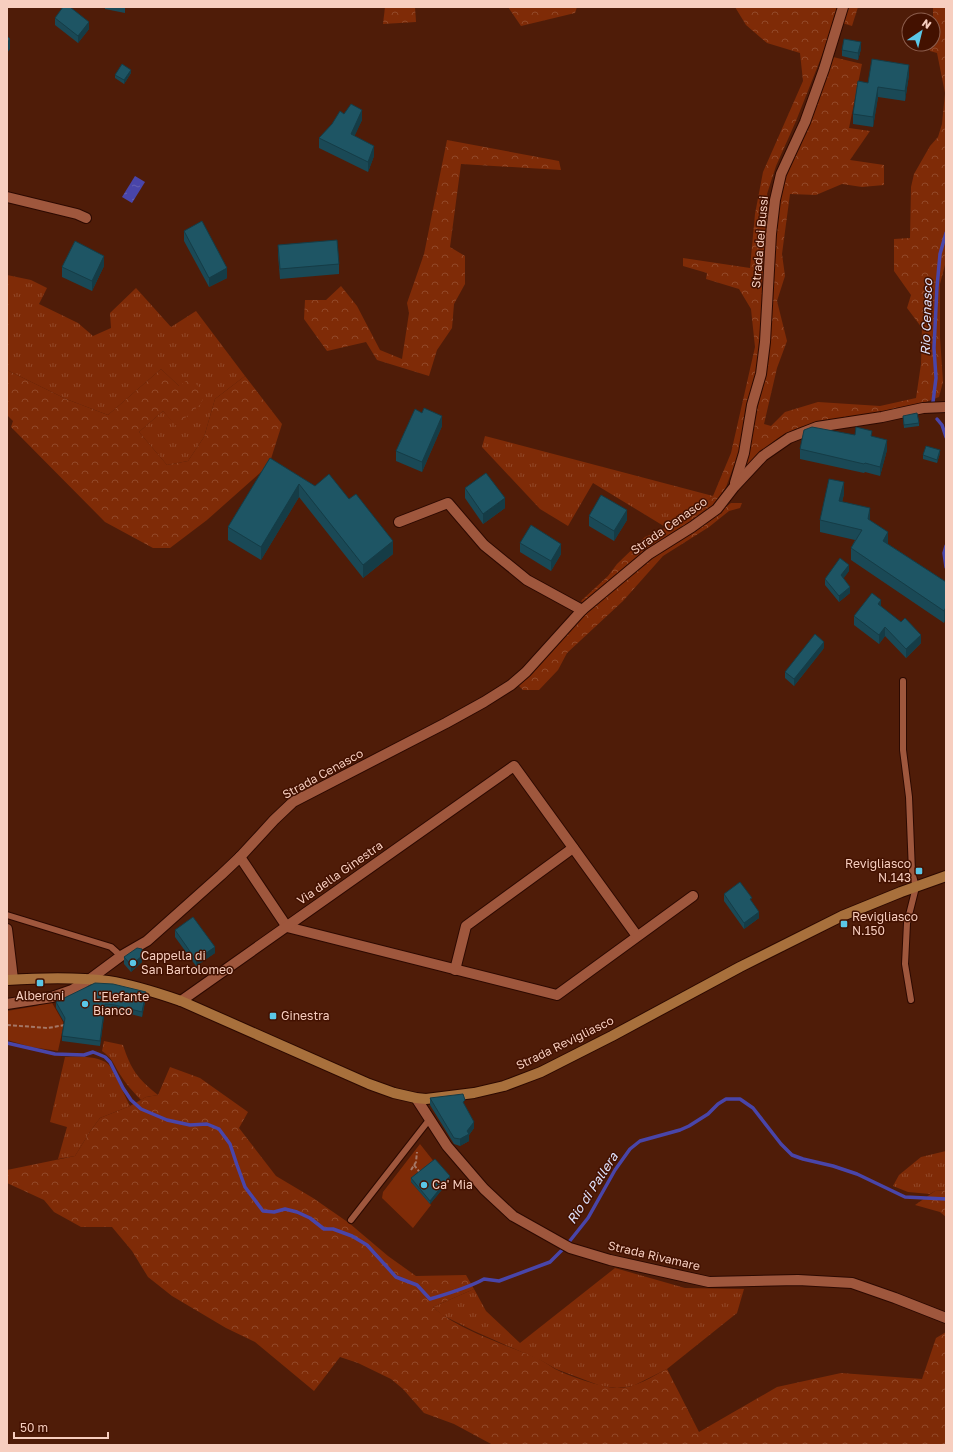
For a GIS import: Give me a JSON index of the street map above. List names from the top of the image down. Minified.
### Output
{"streets":{"street":["Strada dei Bussi","Strada Cenasco","Via della Ginestra","Strada Revigliasco","Strada Rivamare"]},"crossings":[["Strada dei Bussi","Strada Cenasco"],["Strada Cenasco","Strada Revigliasco"],["Via della Ginestra","Strada Revigliasco"],["Strada Revigliasco","Strada Rivamare"]],"water":["Rio Cenasco","Rio di Pallera"],"places":{"transit":["Revigliasco N.143","Revigliasco N.150","Alberoni","Ginestra"],"other":["Cappella di San Bartolomeo","L'Elefante Bianco","Ca' Mia"]},"scale_bar":"50 m","north":"top right"}
